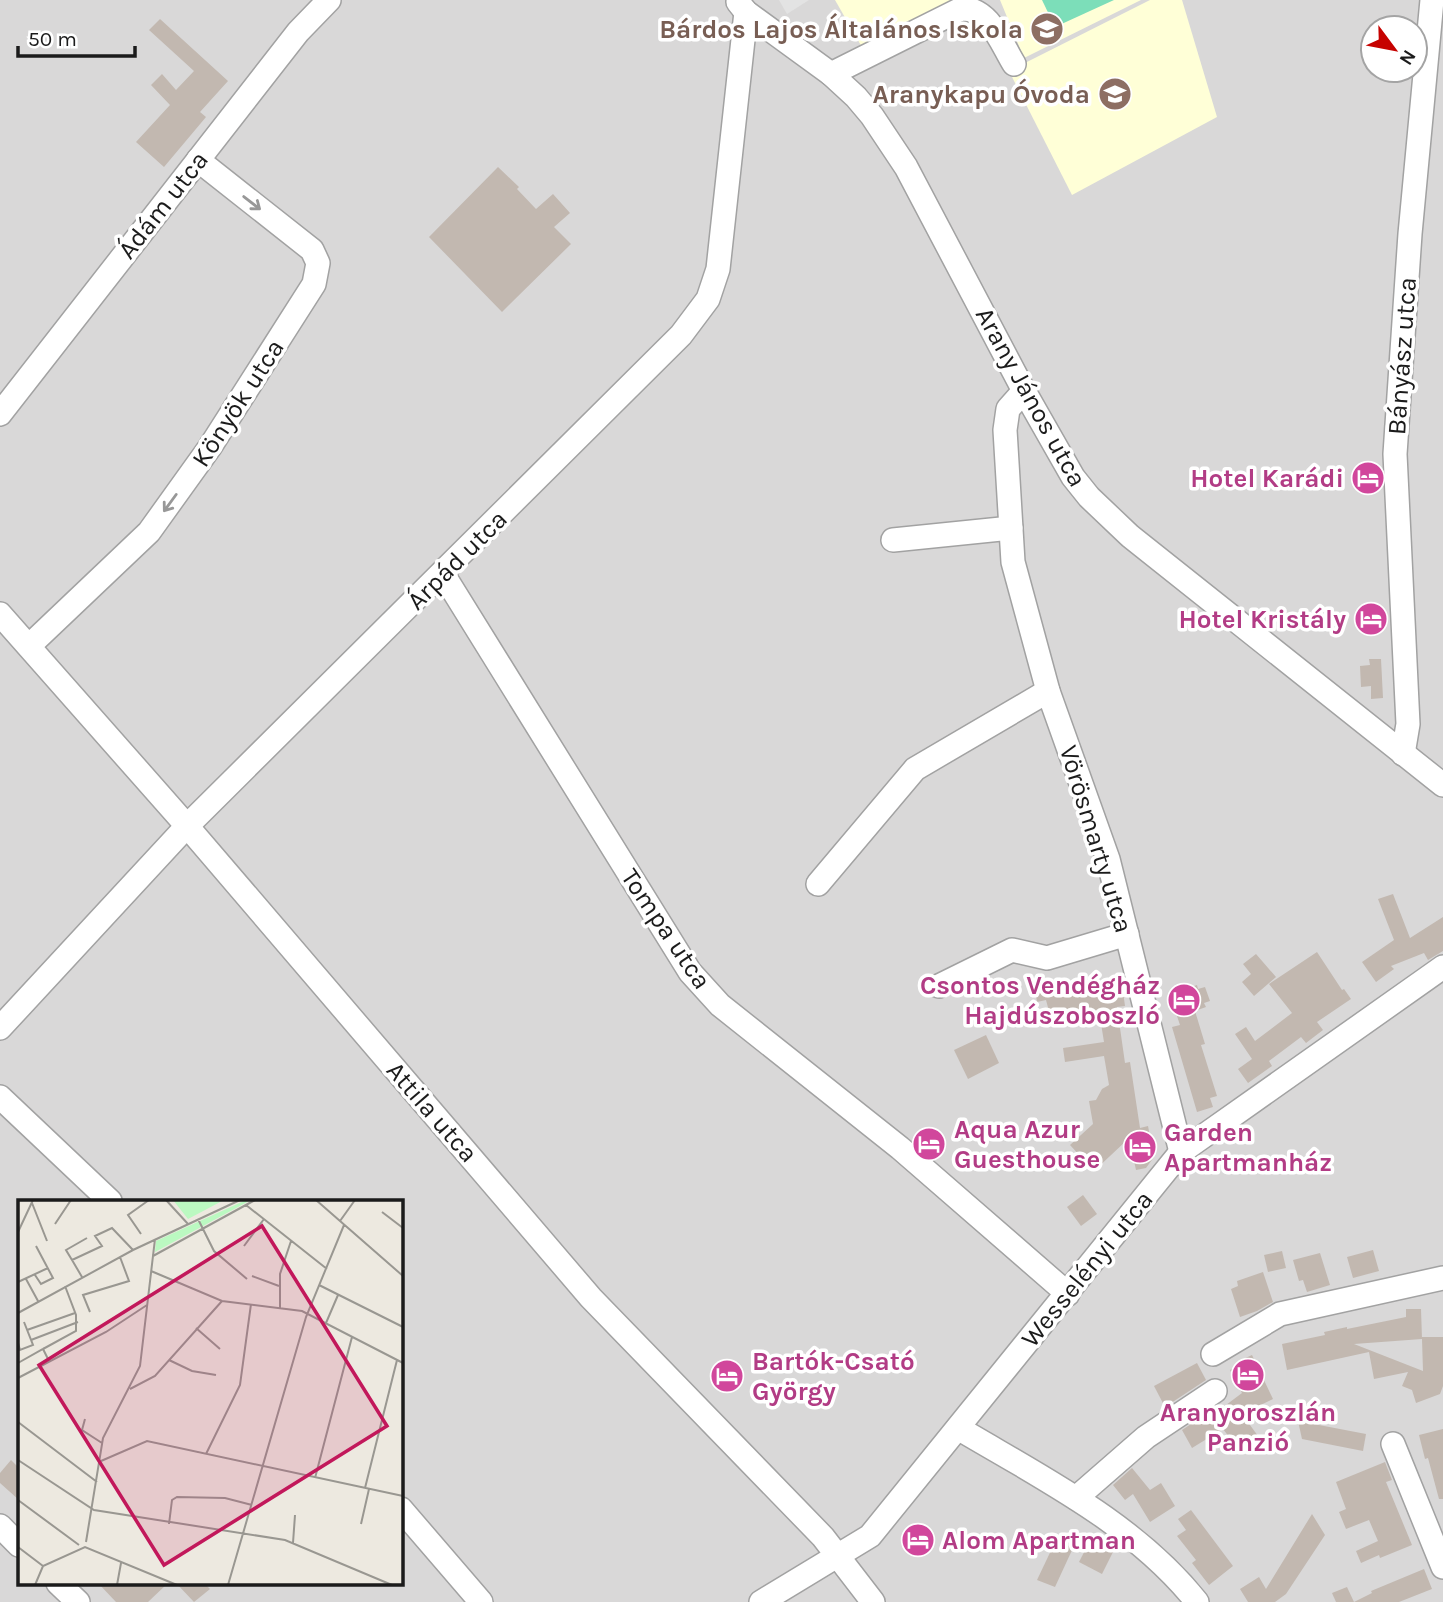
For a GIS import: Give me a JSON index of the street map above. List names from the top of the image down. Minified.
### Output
{"streets":{"street":["Ádám utca","Bányász utca","Arany János utca","Könyök utca","Árpád utca","Vörösmarty utca","Tompa utca","Attila utca","Wesselényi utca"]},"crossings":[["Ádám utca","Könyök utca"],["Bányász utca","Arany János utca"],["Arany János utca","Árpád utca"],["Arany János utca","Vörösmarty utca"],["Könyök utca","Attila utca"],["Árpád utca","Tompa utca"],["Árpád utca","Attila utca"],["Vörösmarty utca","Wesselényi utca"],["Tompa utca","Wesselényi utca"],["Attila utca","Wesselényi utca"]],"places":{"school or university":["Bárdos Lajos Általános Iskola","Aranykapu Óvoda"],"hotel":["Hotel Karádi","Hotel Kristály","Csontos Vendégház Hajdúszoboszló","Aqua Azur Guesthouse","Garden Apartmanház","Aranyoroszlán Panzió","Bartók-Csató György","Alom Apartman"]},"scale_bar":"50 m","north":"bottom right"}
